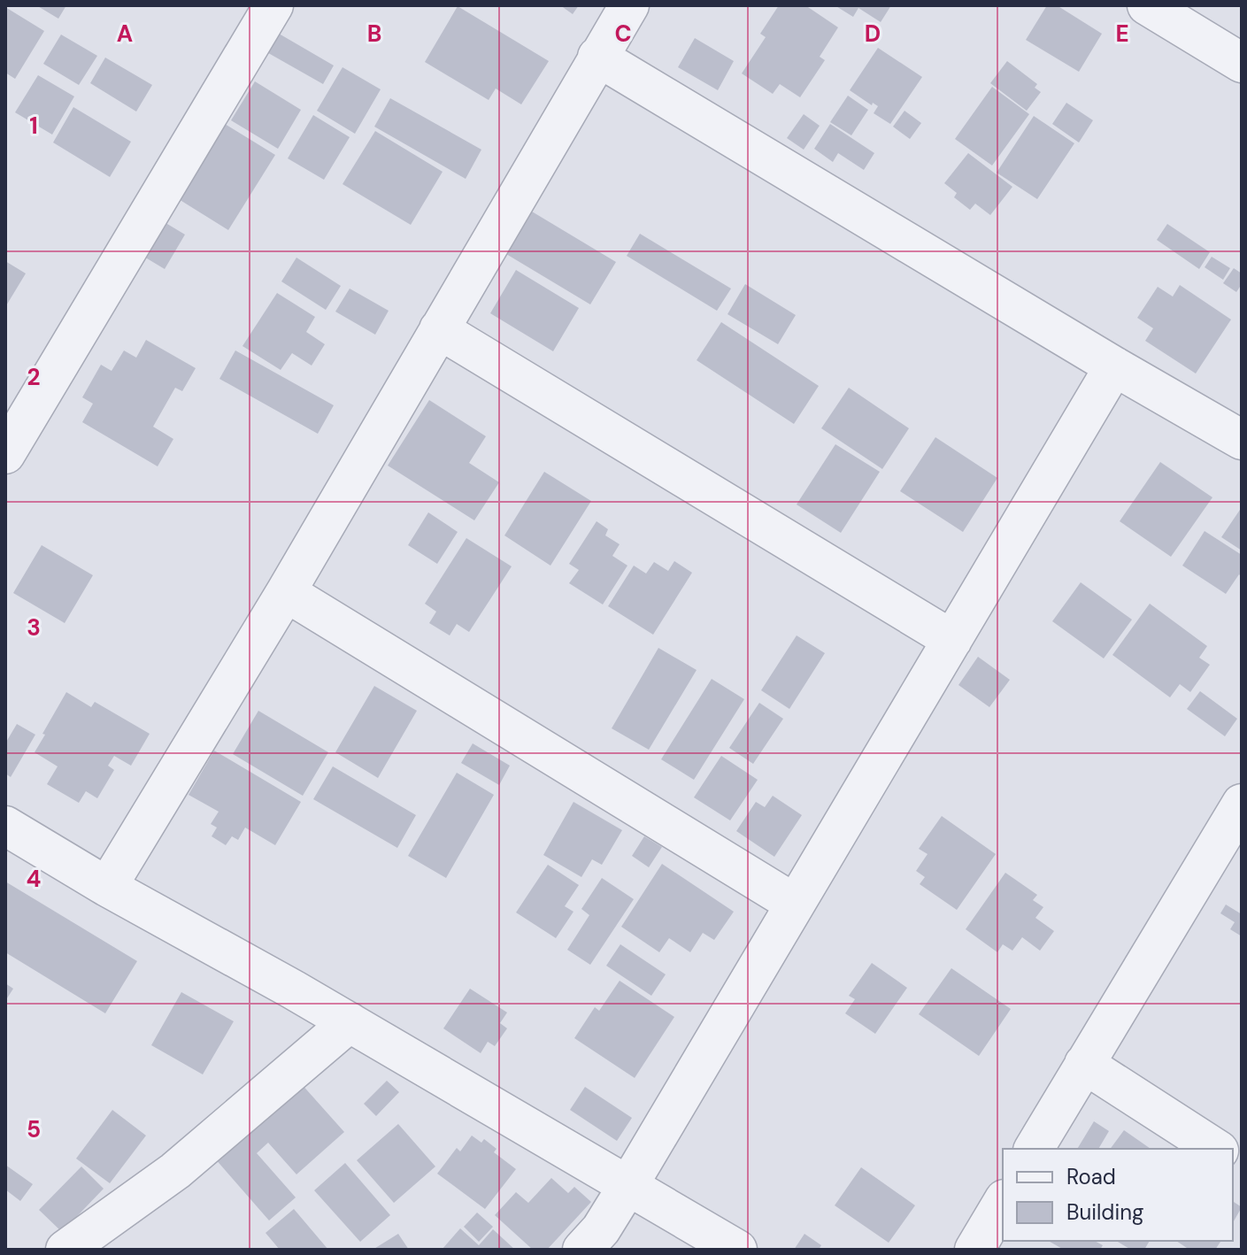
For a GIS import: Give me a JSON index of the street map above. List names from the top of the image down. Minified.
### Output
{"legend":["Road","Building"],"grid":{"columns":["A","B","C","D","E"],"rows":["1","2","3","4","5"]}}
